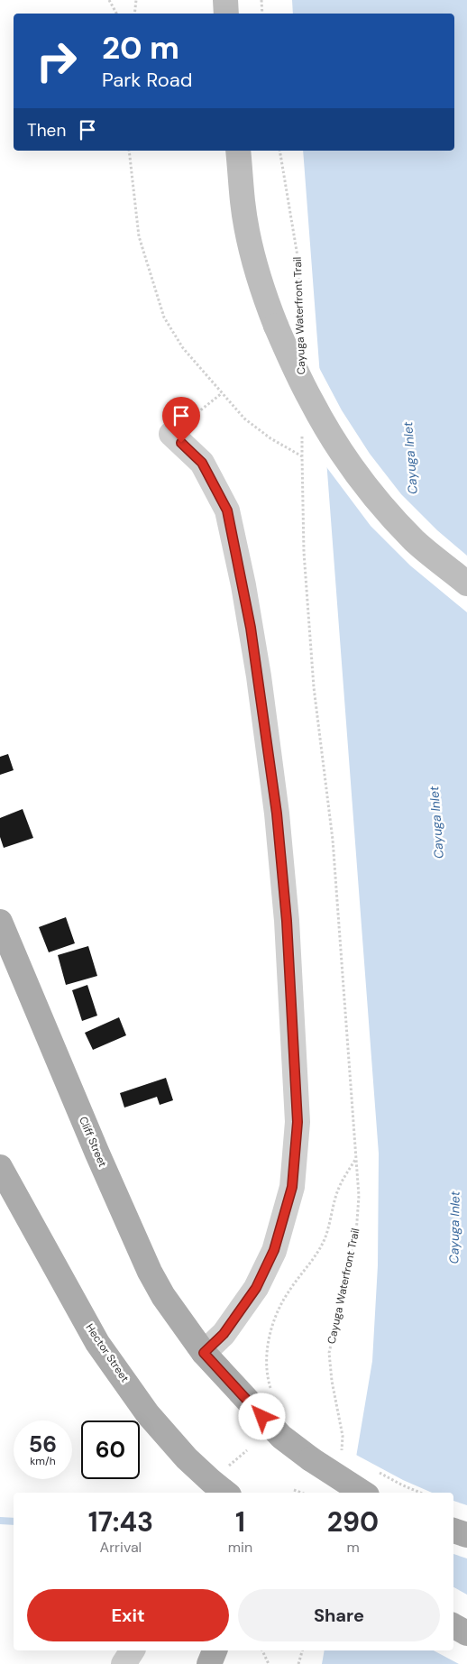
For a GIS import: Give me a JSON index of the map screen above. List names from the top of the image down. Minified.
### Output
{"streets":{"main road":["Cliff Street","Hector Street"],"path":["Cayuga Waterfront Trail"]},"water":["Cayuga Inlet"],"page":{"turn":["20 m","Park Road"],"then":"Then","speed":"56 km/h","limit":"60","eta":["17:43","Arrival","1","min","290","m"],"buttons":["Exit","Share"]}}
